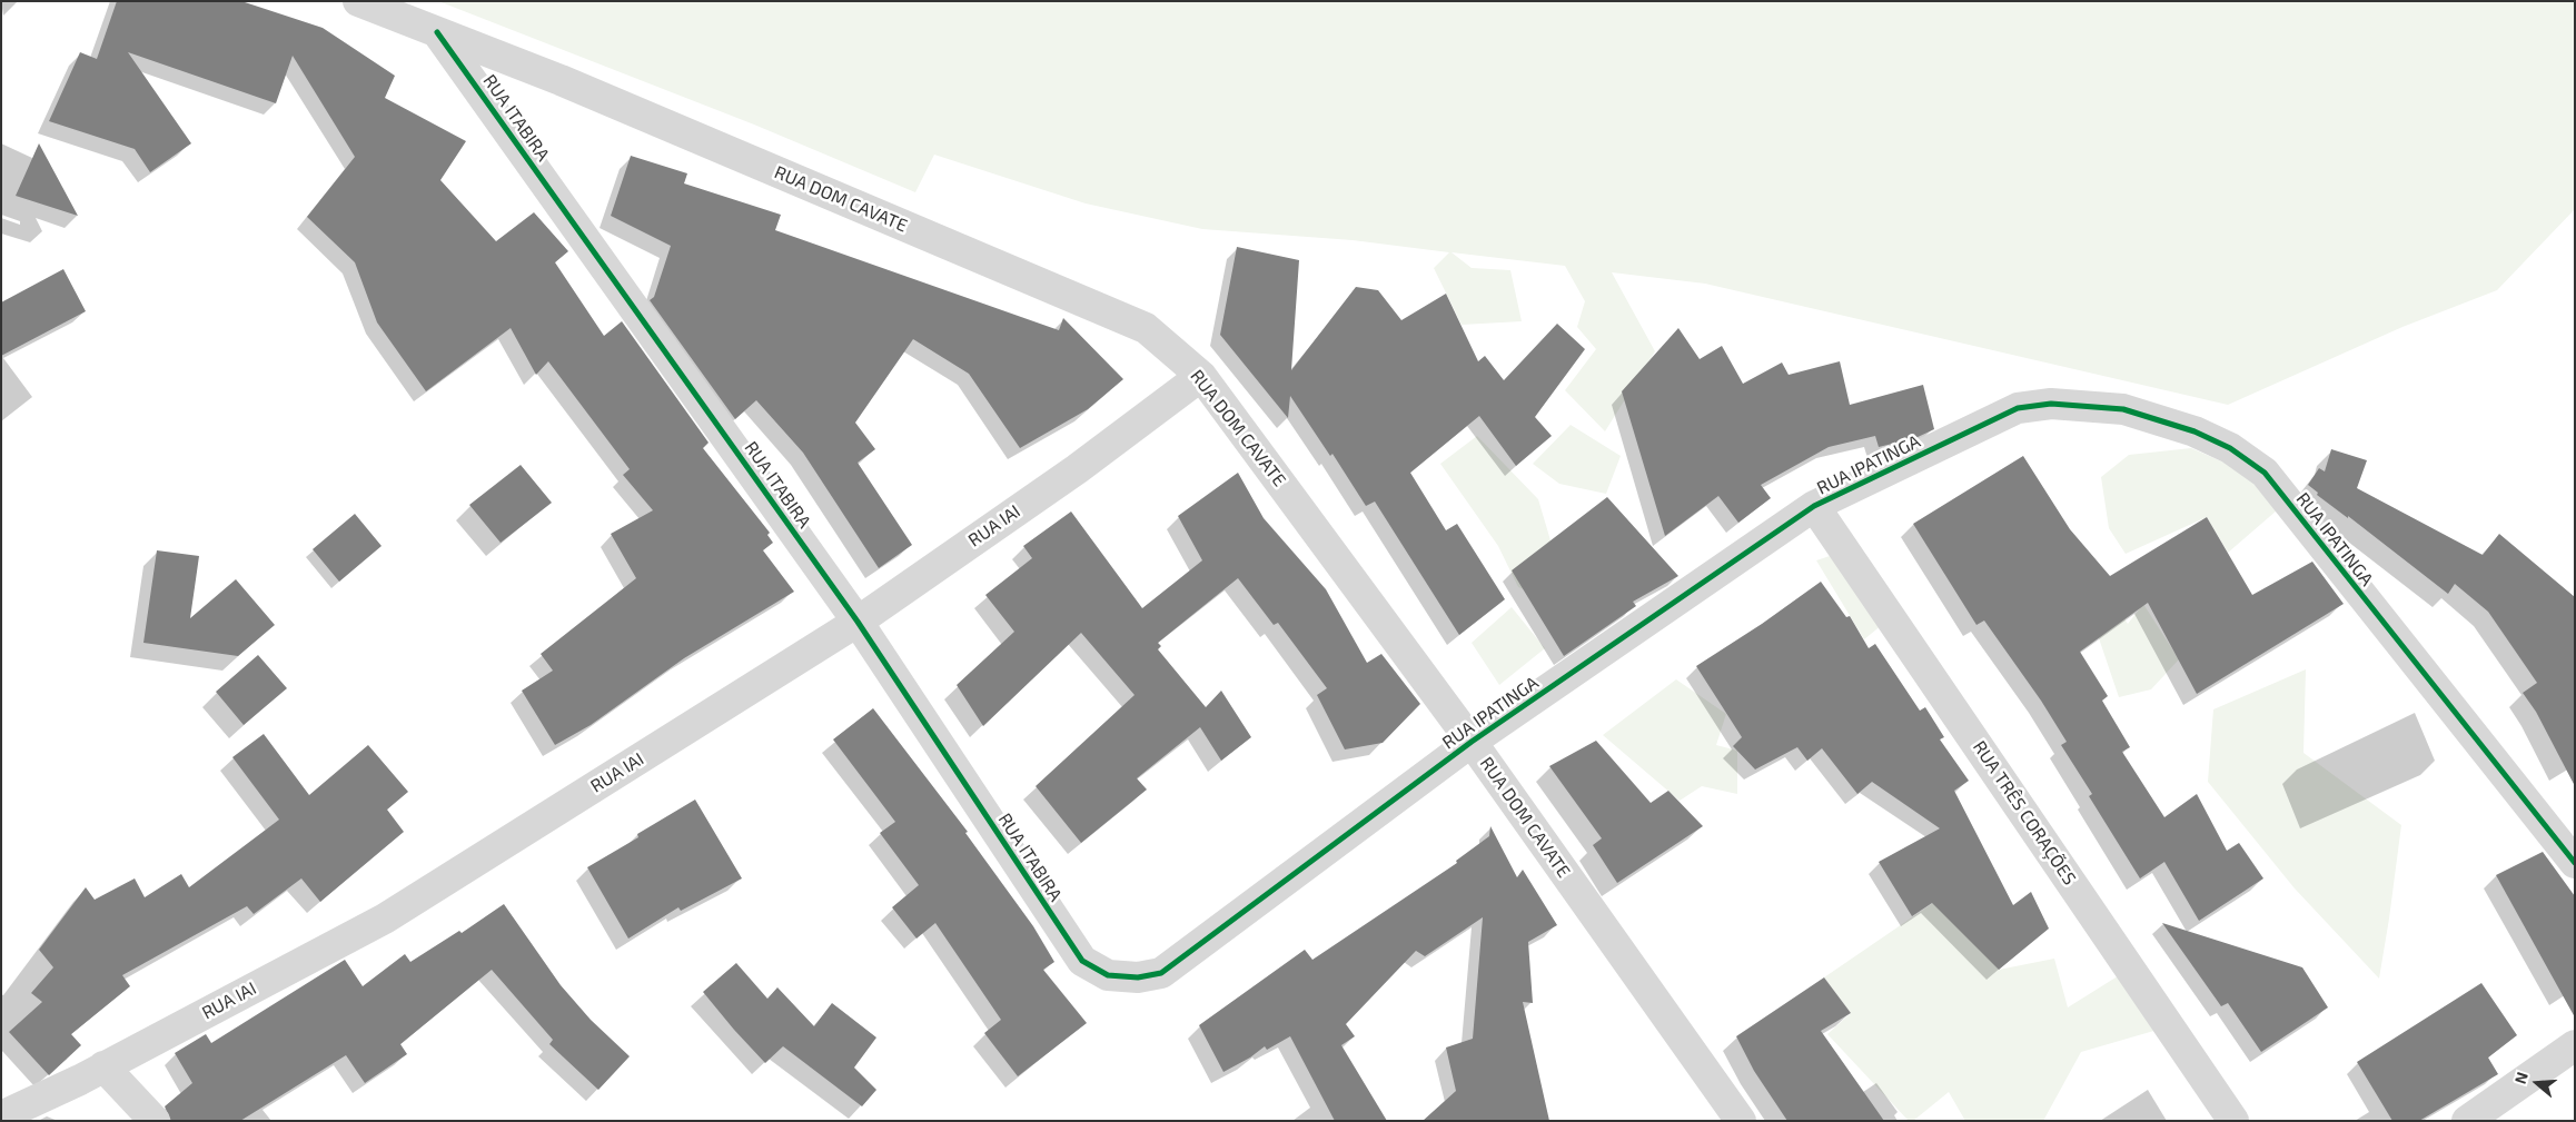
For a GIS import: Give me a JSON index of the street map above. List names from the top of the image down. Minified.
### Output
{"streets":{"street":["RUA ITABIRA","RUA DOM CAVATE","RUA IPATINGA","RUA IAI","RUA TRÊS CORAÇÕES"]},"crossings":[["RUA ITABIRA","RUA DOM CAVATE"],["RUA ITABIRA","RUA IPATINGA"],["RUA ITABIRA","RUA IAI"],["RUA DOM CAVATE","RUA IPATINGA"],["RUA DOM CAVATE","RUA IAI"],["RUA IPATINGA","RUA TRÊS CORAÇÕES"]],"north":"left"}
